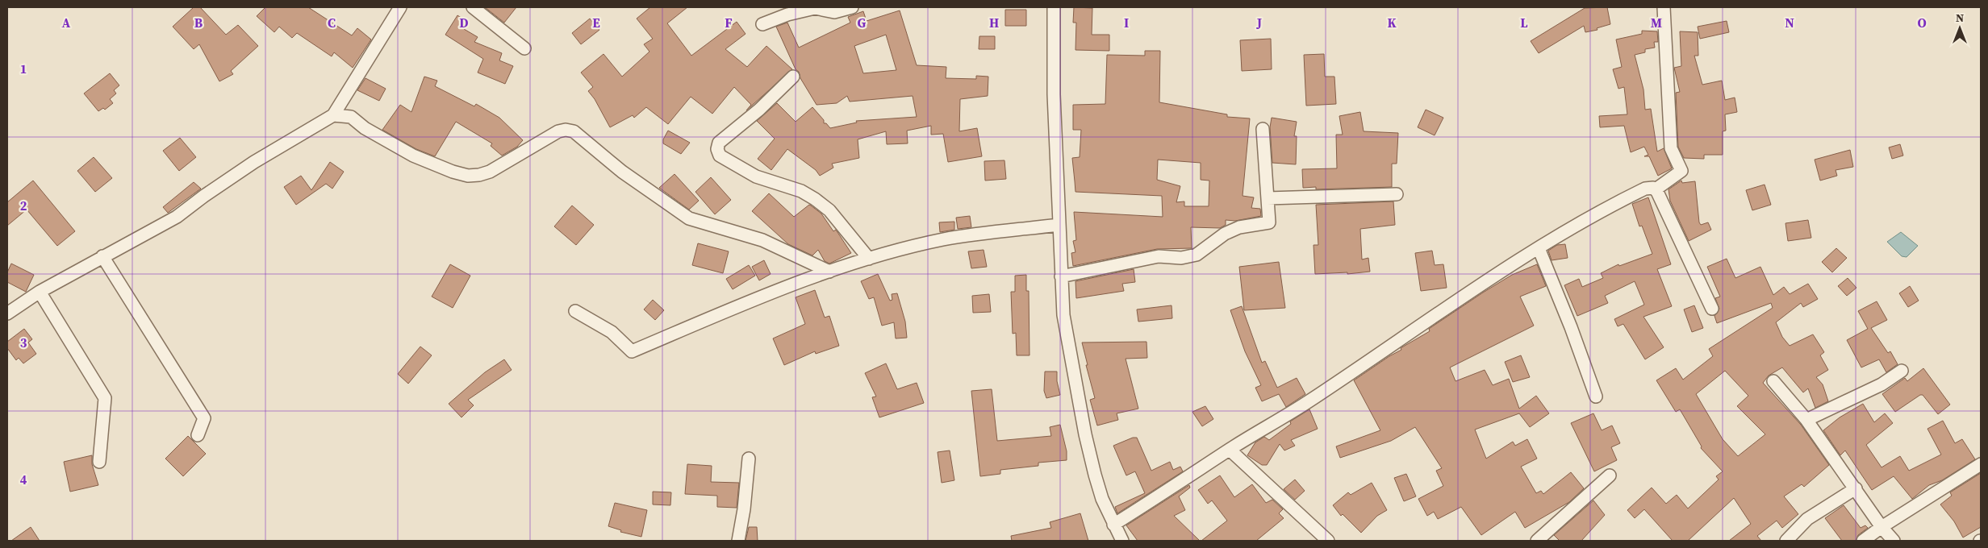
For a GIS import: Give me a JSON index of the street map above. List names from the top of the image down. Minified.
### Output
{"north":"top","grid":{"columns":["A","B","C","D","E","F","G","H","I","J","K","L","M","N","O"],"rows":["1","2","3","4"]}}
